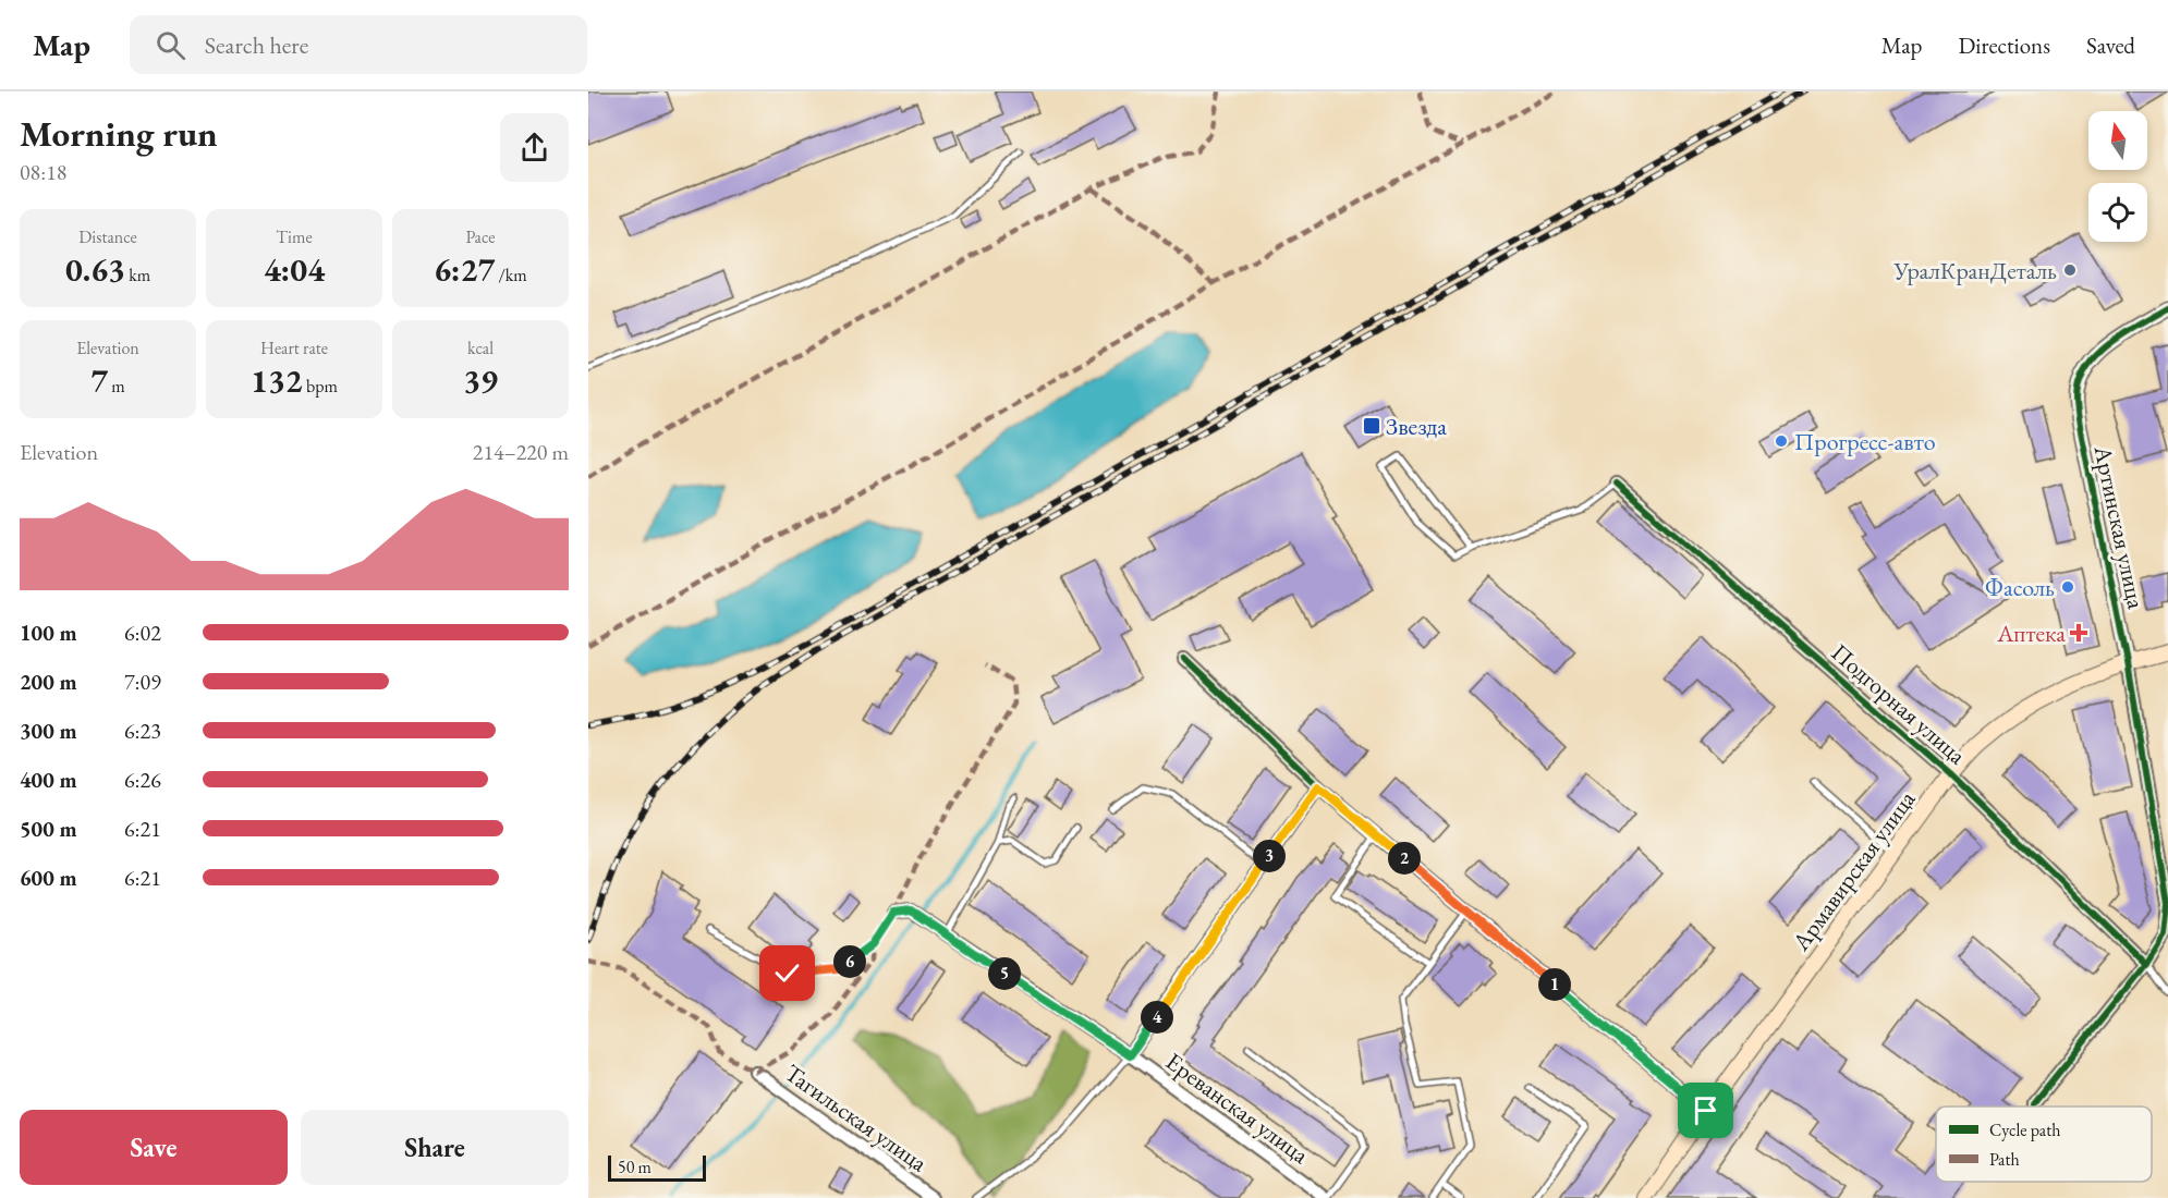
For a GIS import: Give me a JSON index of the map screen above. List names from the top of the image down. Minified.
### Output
{"streets":{"main road":["Армавирская улица"],"street":["Артинская улица","Подгорная улица","Ереванская улица","Тагильская улица"]},"crossings":[["Артинская улица","Подгорная улица"],["Артинская улица","Армавирская улица"],["Подгорная улица","Армавирская улица"]],"places":{"other":["УралКранДеталь","Прогресс-авто","Фасоль"],"transit":["Звезда"],"health":["Аптека"]},"legend":["Cycle path","Path"],"scale_bar":"50 m","north":"top","page":{"header":"Map","search":"Search here","nav":["Map","Directions","Saved"],"heading":["Morning run","08:18"],"stats":[["Distance","0.63 km"],["Time","4:04"],["Pace","6:27 /km"],["Elevation","7 m"],["Heart rate","132 bpm"],["kcal","39"]],"chart":["Elevation","214–220 m"],"list":[{"name":"100 m","note":"6:02"},{"name":"200 m","note":"7:09"},{"name":"300 m","note":"6:23"},{"name":"400 m","note":"6:26"},{"name":"500 m","note":"6:21"},{"name":"600 m","note":"6:21"}],"pins":["3","2","6","5","1","4"],"buttons":["Save","Share"],"scale":"50 m"}}
